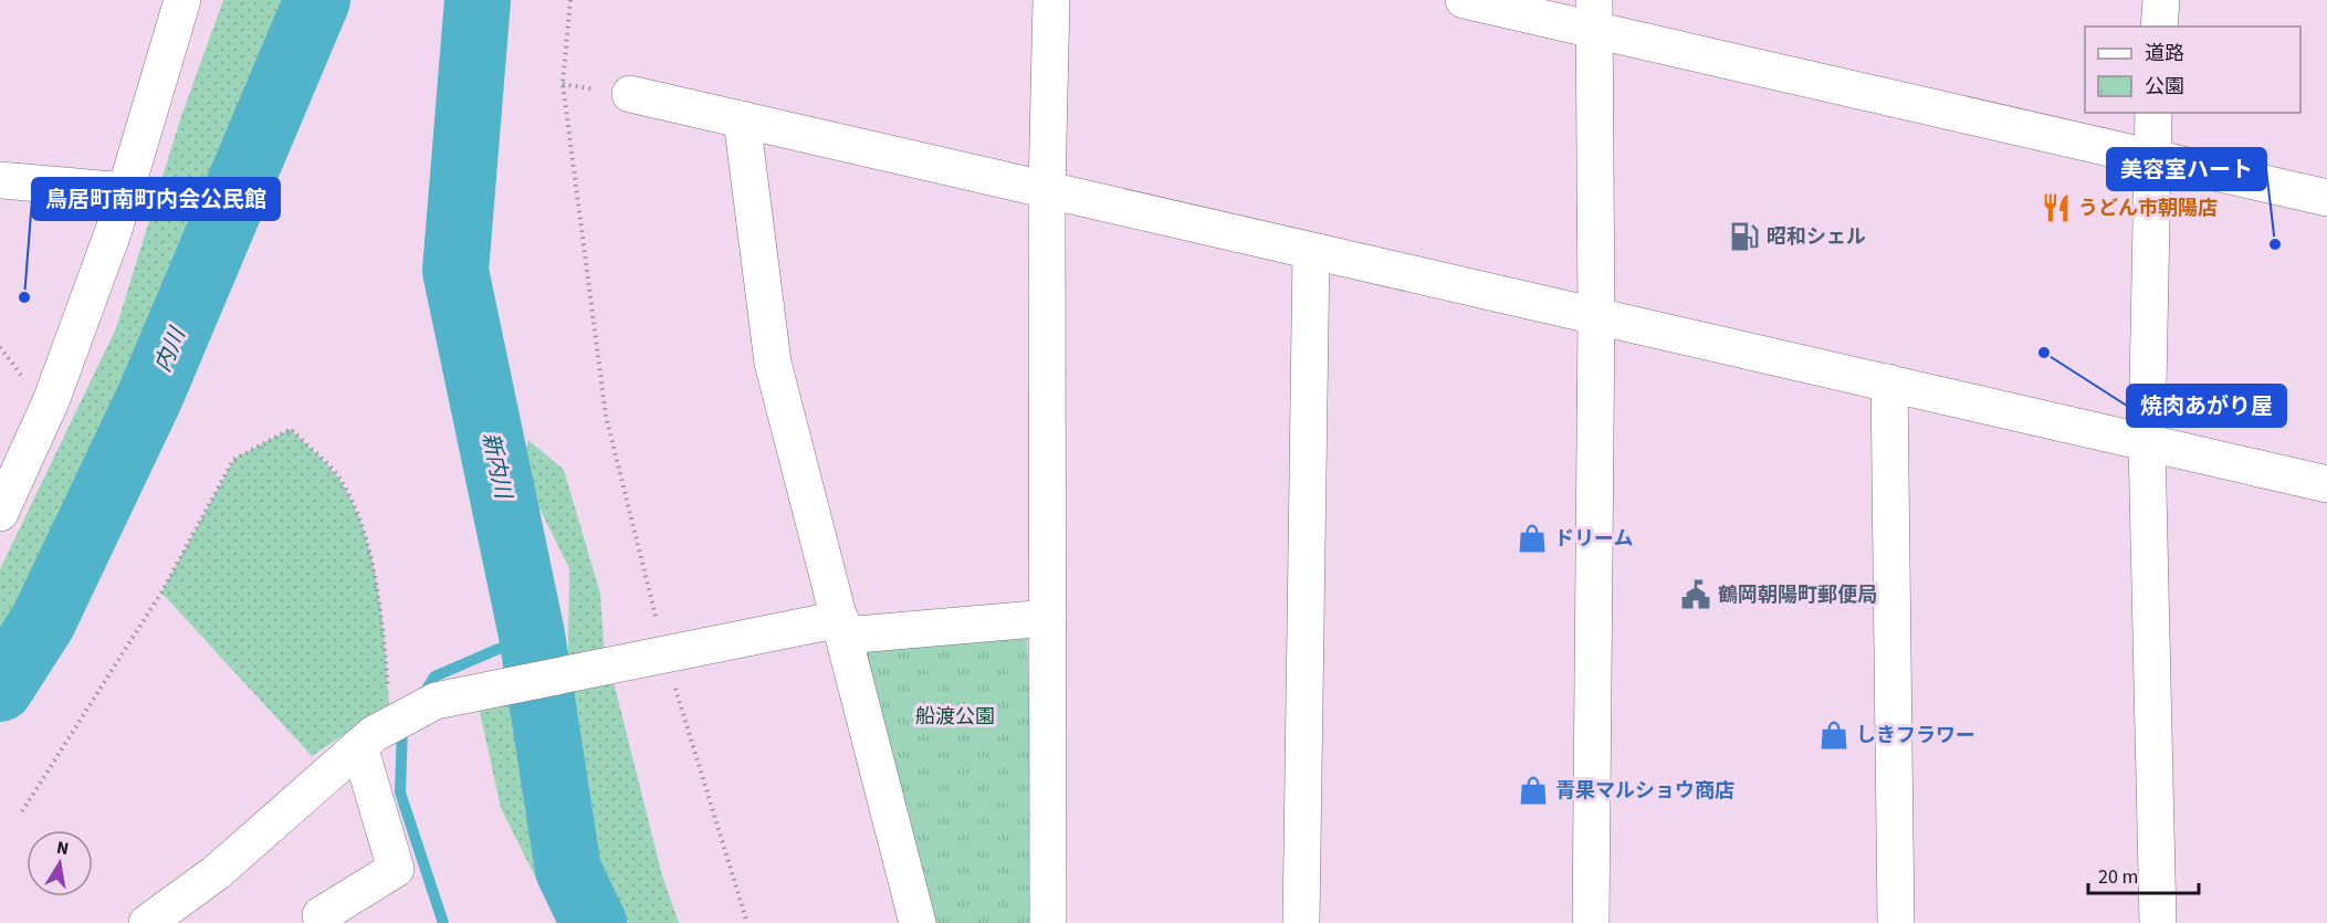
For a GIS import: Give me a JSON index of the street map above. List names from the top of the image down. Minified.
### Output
{"water":["内川","新内川"],"parks":["船渡公園"],"places":{"restaurant":["うどん市朝陽店"],"fuel station":["昭和シェル"],"other":["美容室ハート","鳥居町南町内会公民館","焼肉あがり屋"],"shop":["ドリーム","しきフラワー","青果マルショウ商店"],"public building":["鶴岡朝陽町郵便局"]},"legend":["道路","公園"],"scale_bar":"20 m","north":"top"}
